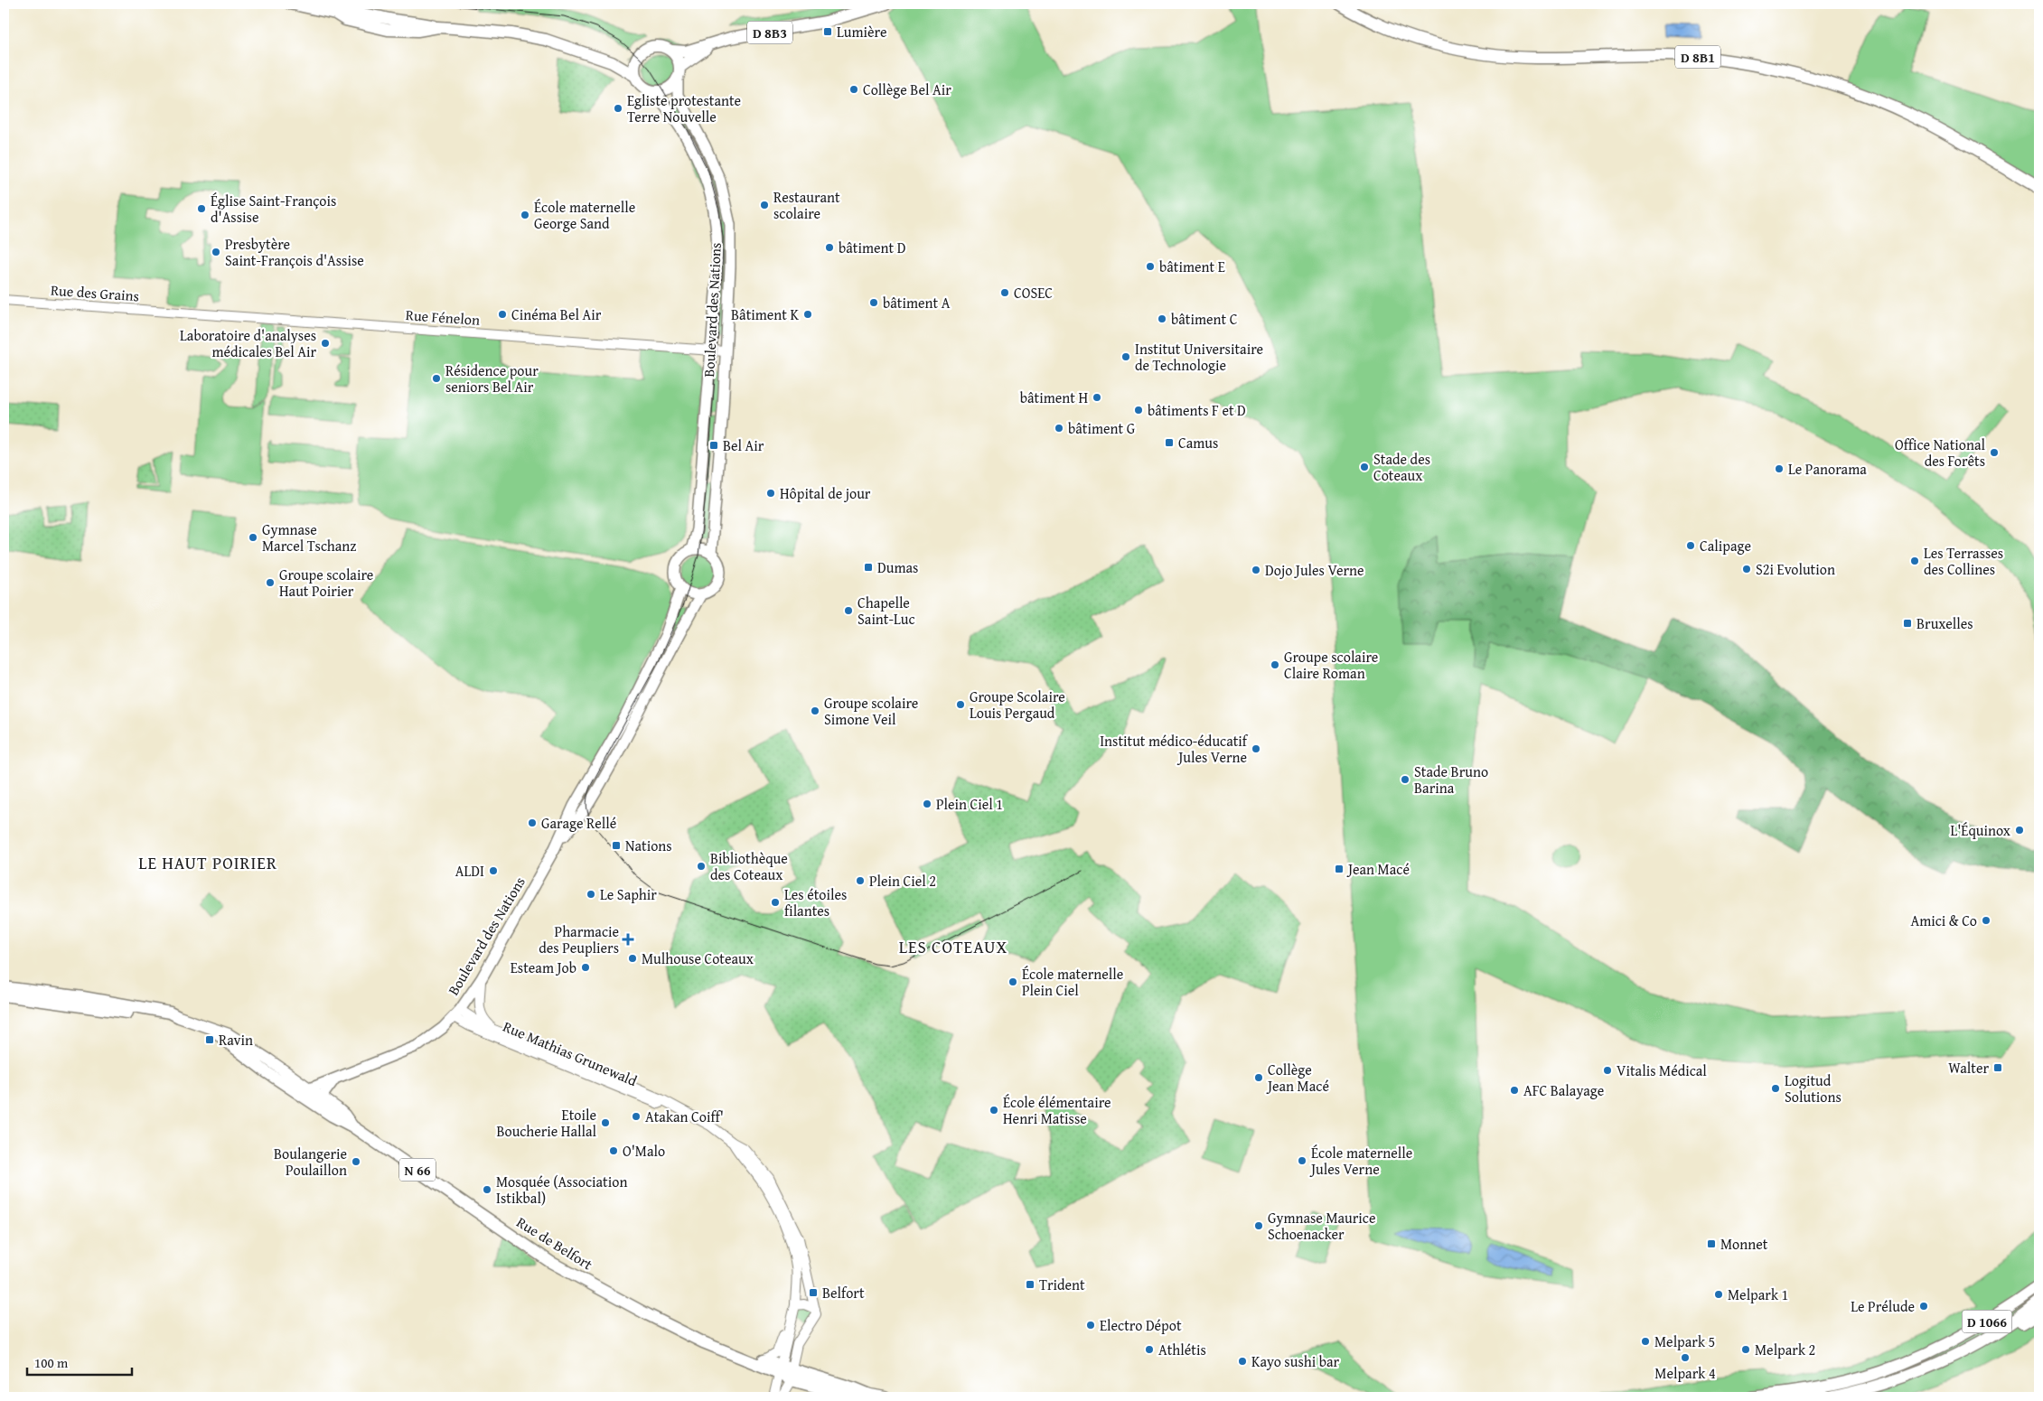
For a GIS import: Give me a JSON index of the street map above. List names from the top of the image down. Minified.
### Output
{"streets":{"main road":["D 8B3","D 8B1","Boulevard des Nations","N 66","Rue de Belfort","D 1066"],"street":["Rue des Grains","Rue Fénelon","Rue Mathias Grunewald"]},"crossings":[["D 8B3","Boulevard des Nations"],["Rue des Grains","Rue Fénelon"],["Boulevard des Nations","Rue Fénelon"],["Boulevard des Nations","Rue Mathias Grunewald"],["Boulevard des Nations","Rue de Belfort"],["Rue Mathias Grunewald","Rue de Belfort"]],"districts":["LE HAUT POIRIER","LES COTEAUX"],"places":{"transit":["Lumière","Camus","Bel Air","Dumas","Bruxelles","Nations","Jean Macé","Ravin","Walter","Monnet","Trident","Belfort"],"other":["Collège Bel Air","Egliste protestante Terre Nouvelle","Restaurant scolaire","Église Saint-François d'Assise","École maternelle George Sand","bâtiment D","Presbytère Saint-François d'Assise","bâtiment E","COSEC","bâtiment A","Cinéma Bel Air","Bâtiment K","bâtiment C","Laboratoire d'analyses médicales Bel Air","Institut Universitaire de Technologie","Résidence pour seniors Bel Air","bâtiment H","bâtiments F et D","bâtiment G","Office National des Forêts","Stade des Coteaux","Le Panorama","Hôpital de jour","Gymnase Marcel Tschanz","Calipage","Les Terrasses des Collines","S2i Evolution","Dojo Jules Verne","Groupe scolaire Haut Poirier","Chapelle Saint-Luc","Groupe scolaire Claire Roman","Groupe Scolaire Louis Pergaud","Groupe scolaire Simone Veil","Institut médico-éducatif Jules Verne","Stade Bruno Barina","Plein Ciel 1","Garage Rellé","L'Équinox","Bibliothèque des Coteaux","ALDI","Plein Ciel 2","Le Saphir","Les étoiles filantes","Amici & Co","Mulhouse Coteaux","Esteam Job","École maternelle Plein Ciel","Vitalis Médical","Collège Jean Macé","Logitud Solutions","AFC Balayage","École élémentaire Henri Matisse","Atakan Coiff'","Etoile Boucherie Hallal","O'Malo","École maternelle Jules Verne","Boulangerie Poulaillon","Mosquée (Association Istikbal)","Gymnase Maurice Schoenacker","Melpark 1","Le Prélude","Electro Dépot","Melpark 5","Athlétis","Melpark 2","Melpark 4","Kayo sushi bar"],"health":["Pharmacie des Peupliers"]},"scale_bar":"100 m"}
